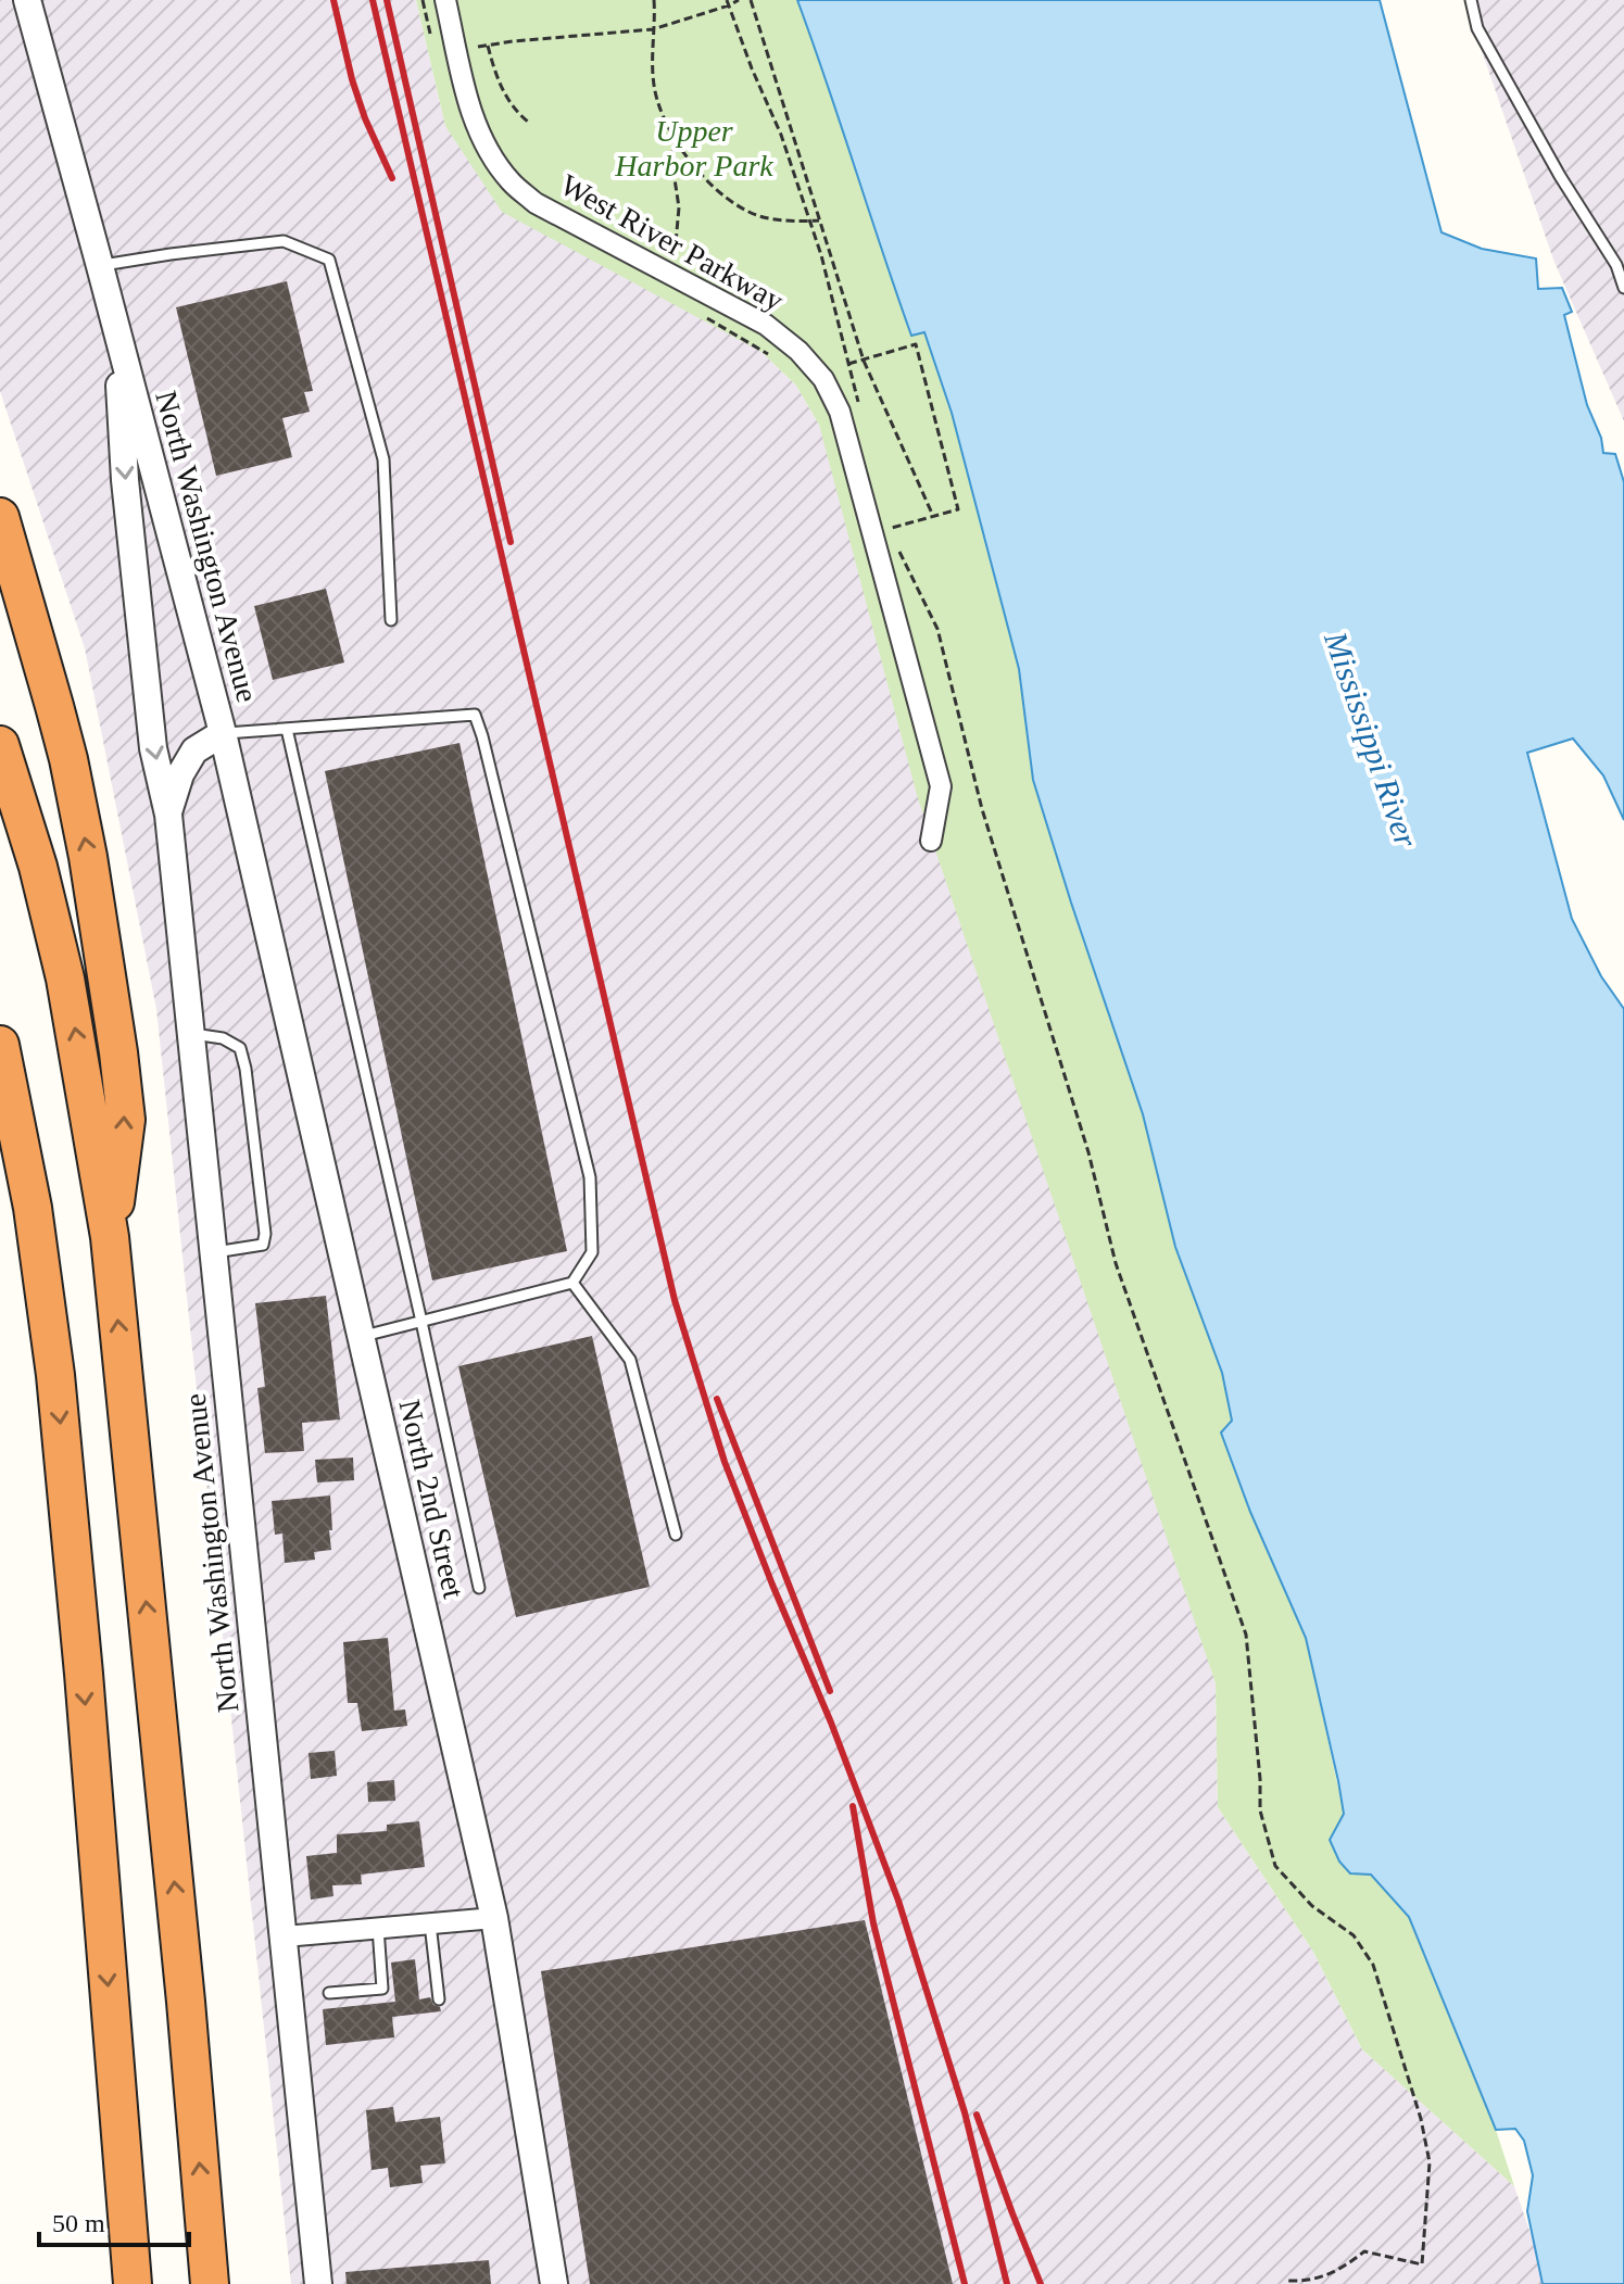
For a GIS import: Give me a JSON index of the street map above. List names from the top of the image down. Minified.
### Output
{"streets":{"street":["West River Parkway","North Washington Avenue","North 2nd Street"]},"crossings":[["North Washington Avenue","North 2nd Street"]],"water":["Mississippi River"],"parks":["Upper Harbor Park"],"scale_bar":"50 m"}
